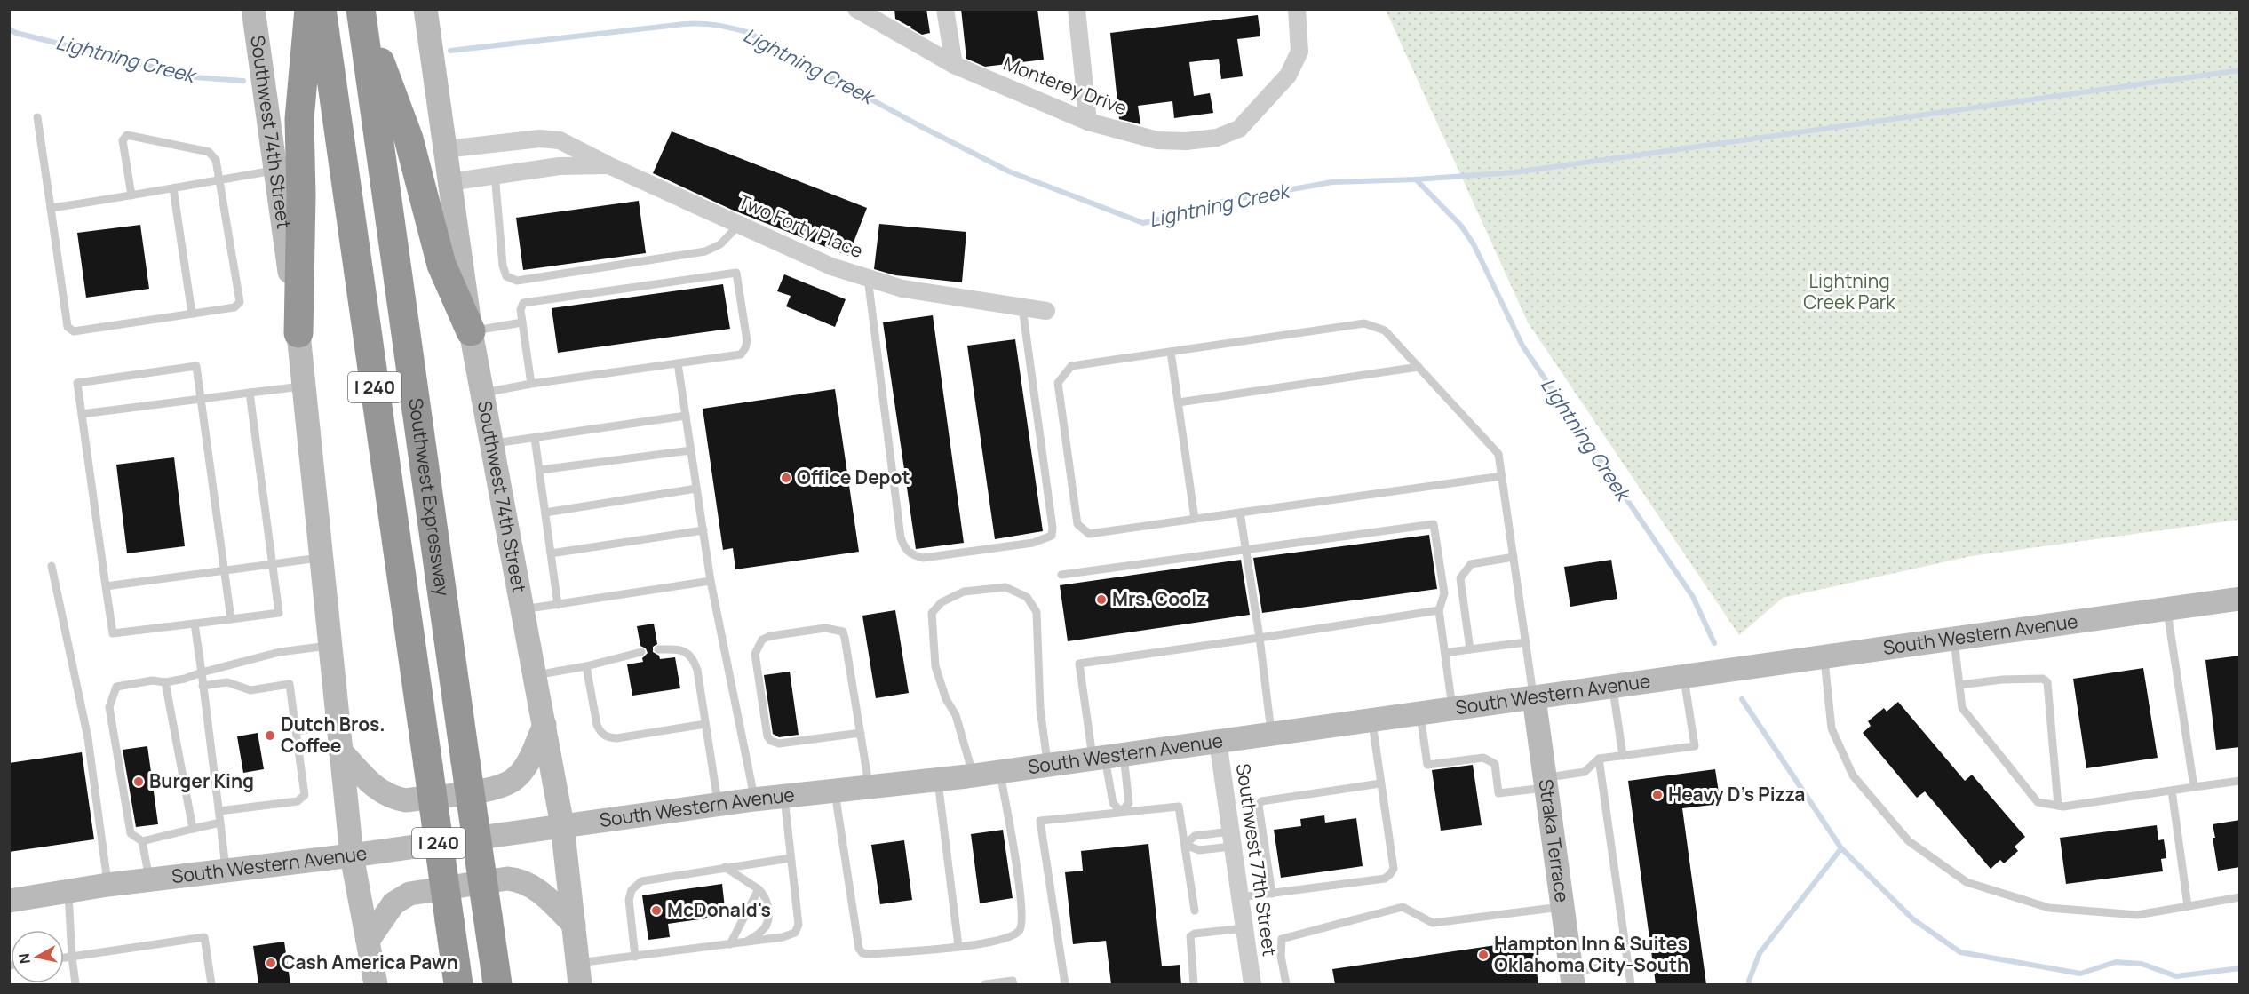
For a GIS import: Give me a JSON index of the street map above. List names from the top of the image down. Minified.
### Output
{"streets":{"highway":["I 240","Southwest Expressway"],"main road":["Southwest 74th Street","South Western Avenue","Straka Terrace"],"street":["Monterey Drive","Two Forty Place","Southwest 77th Street"]},"crossings":[["Southwest 74th Street","Two Forty Place"],["Southwest 74th Street","South Western Avenue"],["South Western Avenue","Straka Terrace"],["South Western Avenue","Southwest 77th Street"]],"water":["Lightning Creek"],"parks":["Lightning Creek Park"],"places":["Office Depot","Mrs. Coolz","Dutch Bros. Coffee","Burger King","Heavy D's Pizza","McDonald's","Hampton Inn & Suites Oklahoma City-South","Cash America Pawn"],"north":"left"}
